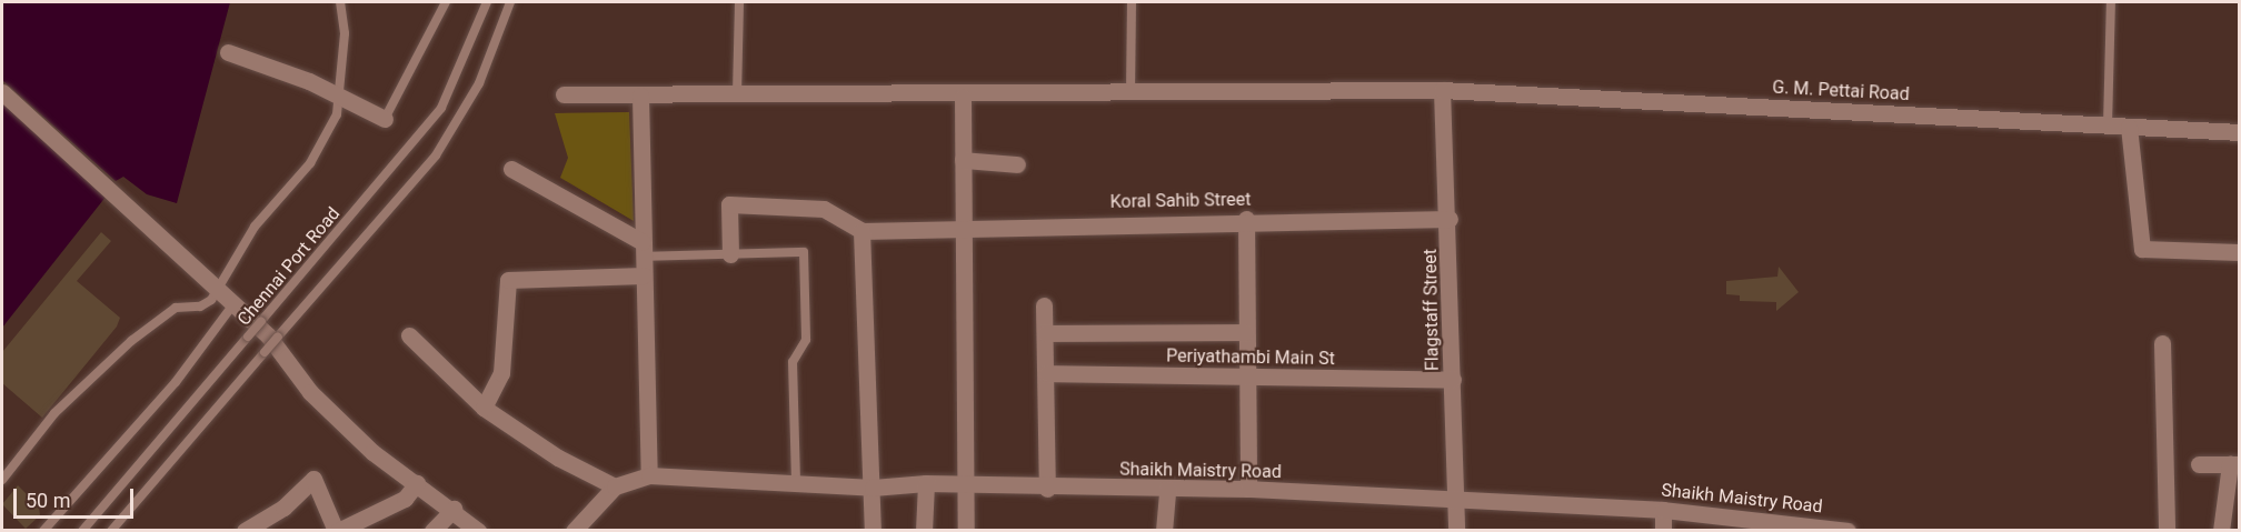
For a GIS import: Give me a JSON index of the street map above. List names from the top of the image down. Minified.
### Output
{"streets":{"street":["G. M. Pettai Road","Koral Sahib Street","Flagstaff Street","Periyathambi Main St","Shaikh Maistry Road"],"lane":["Chennai Port Road"]},"crossings":[["G. M. Pettai Road","Flagstaff Street"],["Koral Sahib Street","Flagstaff Street"],["Flagstaff Street","Periyathambi Main St"],["Flagstaff Street","Shaikh Maistry Road"]],"scale_bar":"50 m"}
